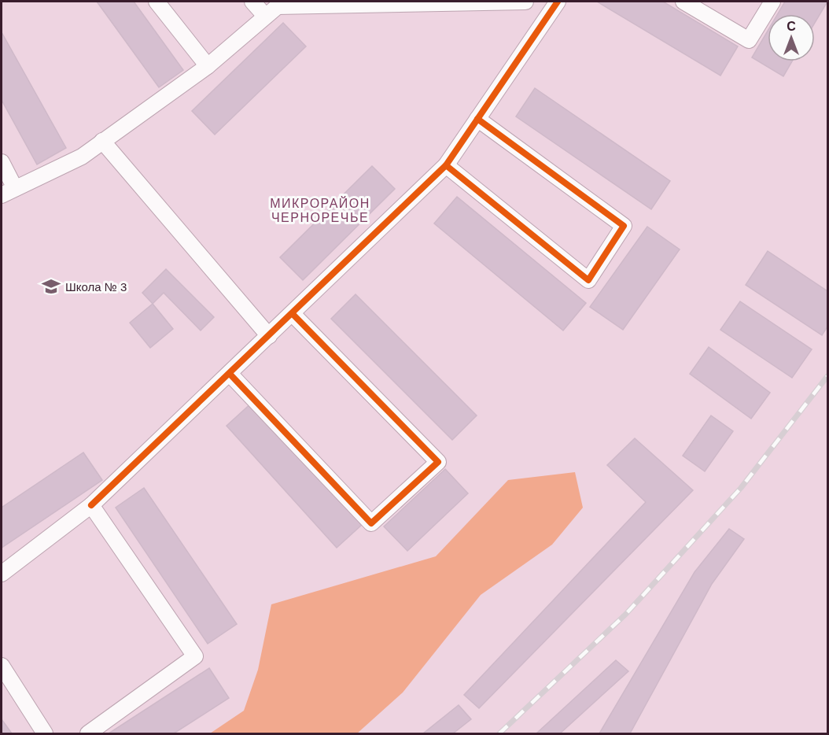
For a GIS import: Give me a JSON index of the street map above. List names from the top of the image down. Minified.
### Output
{"districts":["МИКРОРАЙОН ЧЕРНОРЕЧЬЕ"],"places":{"school or university":["Школа № 3"]},"north":"top"}
